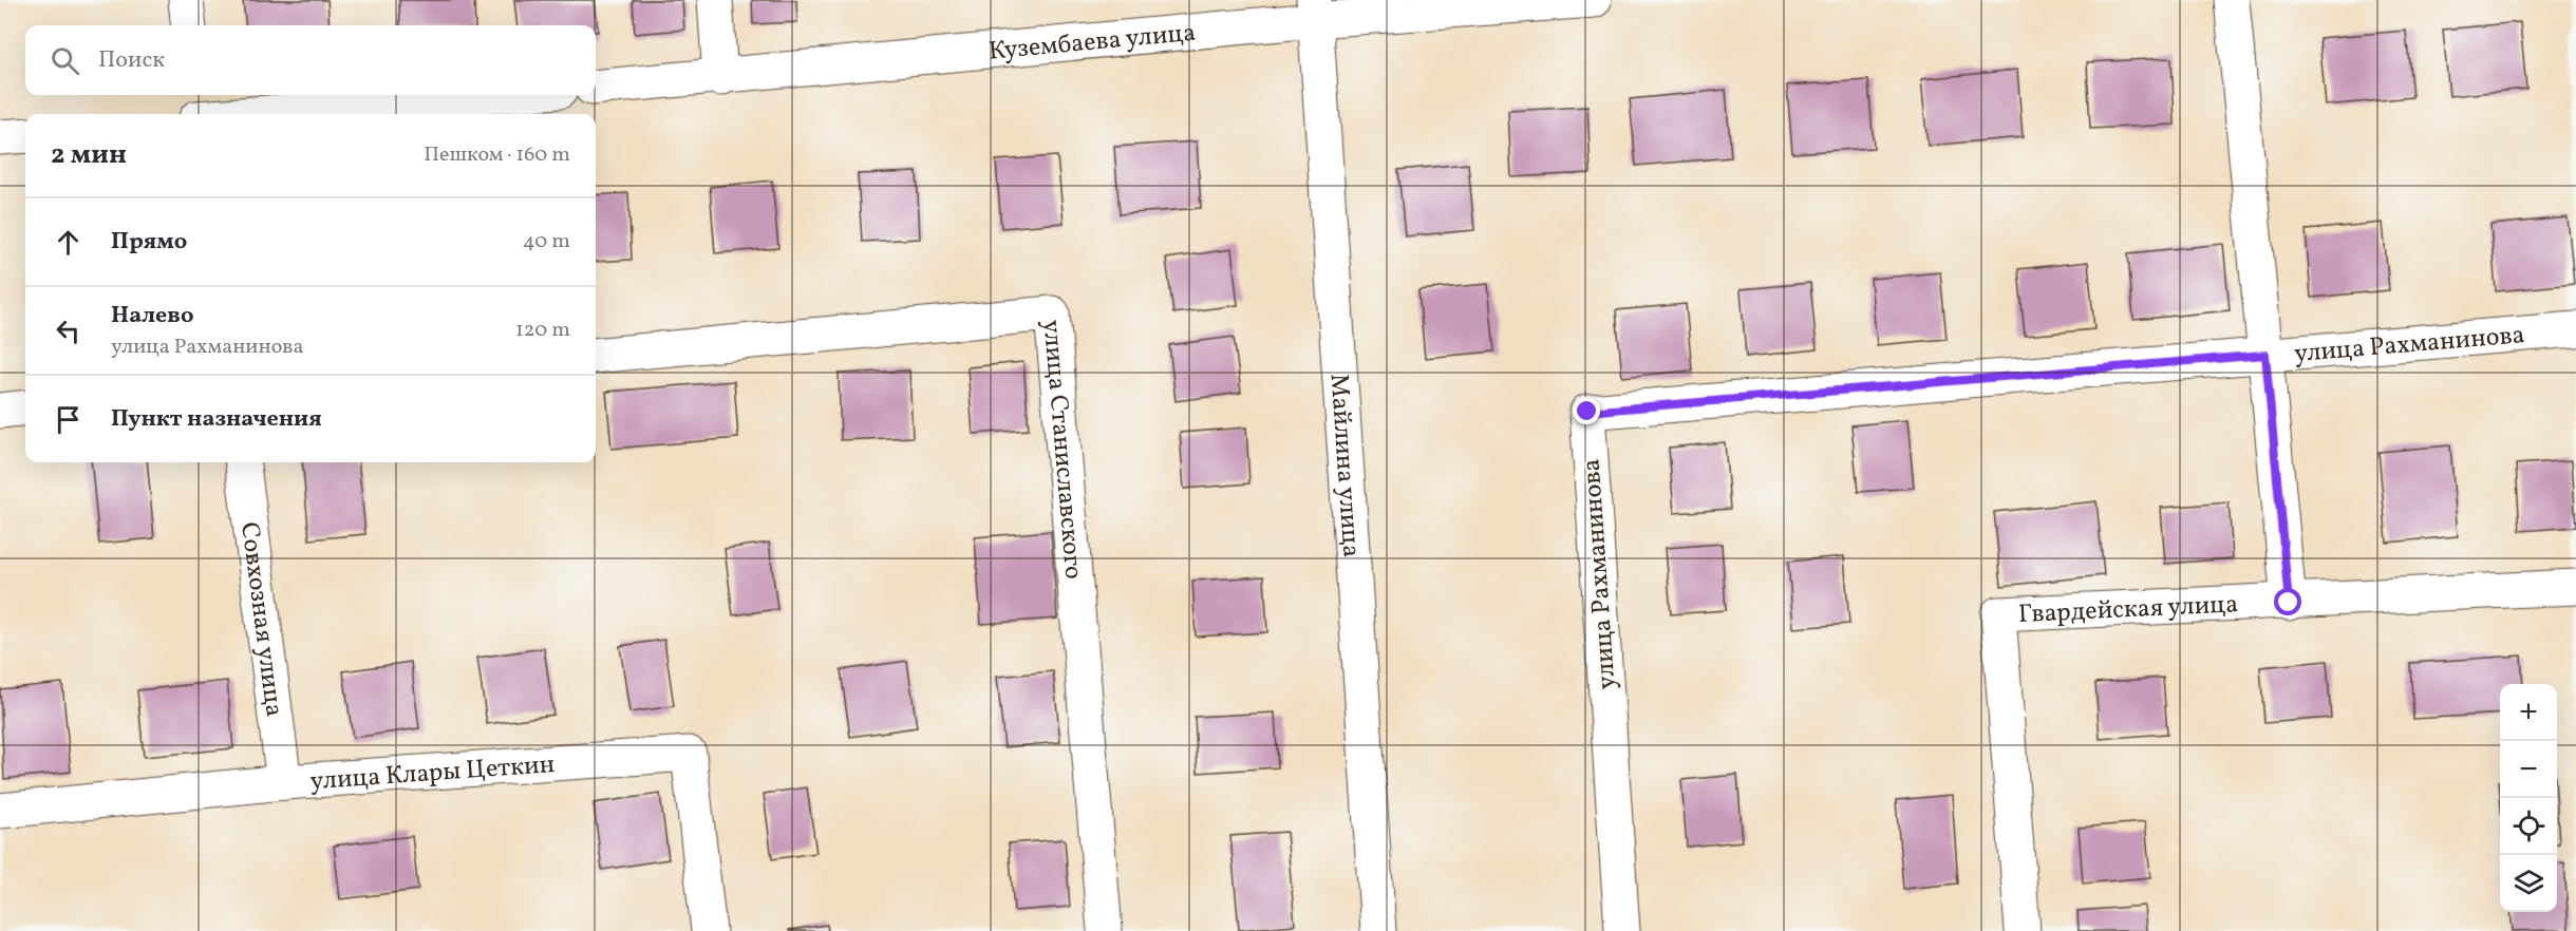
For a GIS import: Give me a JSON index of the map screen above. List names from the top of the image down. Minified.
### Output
{"streets":{"street":["Кузембаева улица","улица Рахманинова","улица Станиславского","Майлина улица","Гвардейская улица","Совхозная улица","улица Клары Цеткин"]},"crossings":[["Кузембаева улица","Майлина улица"],["Совхозная улица","улица Клары Цеткин"]],"page":{"search":"Поиск","heading":["2 мин","Пешком · 160 m"],"list":[["Прямо","40 m"],["Налево","улица Рахманинова","120 m"],"Пункт назначения"],"map_buttons":["+","−"]}}
